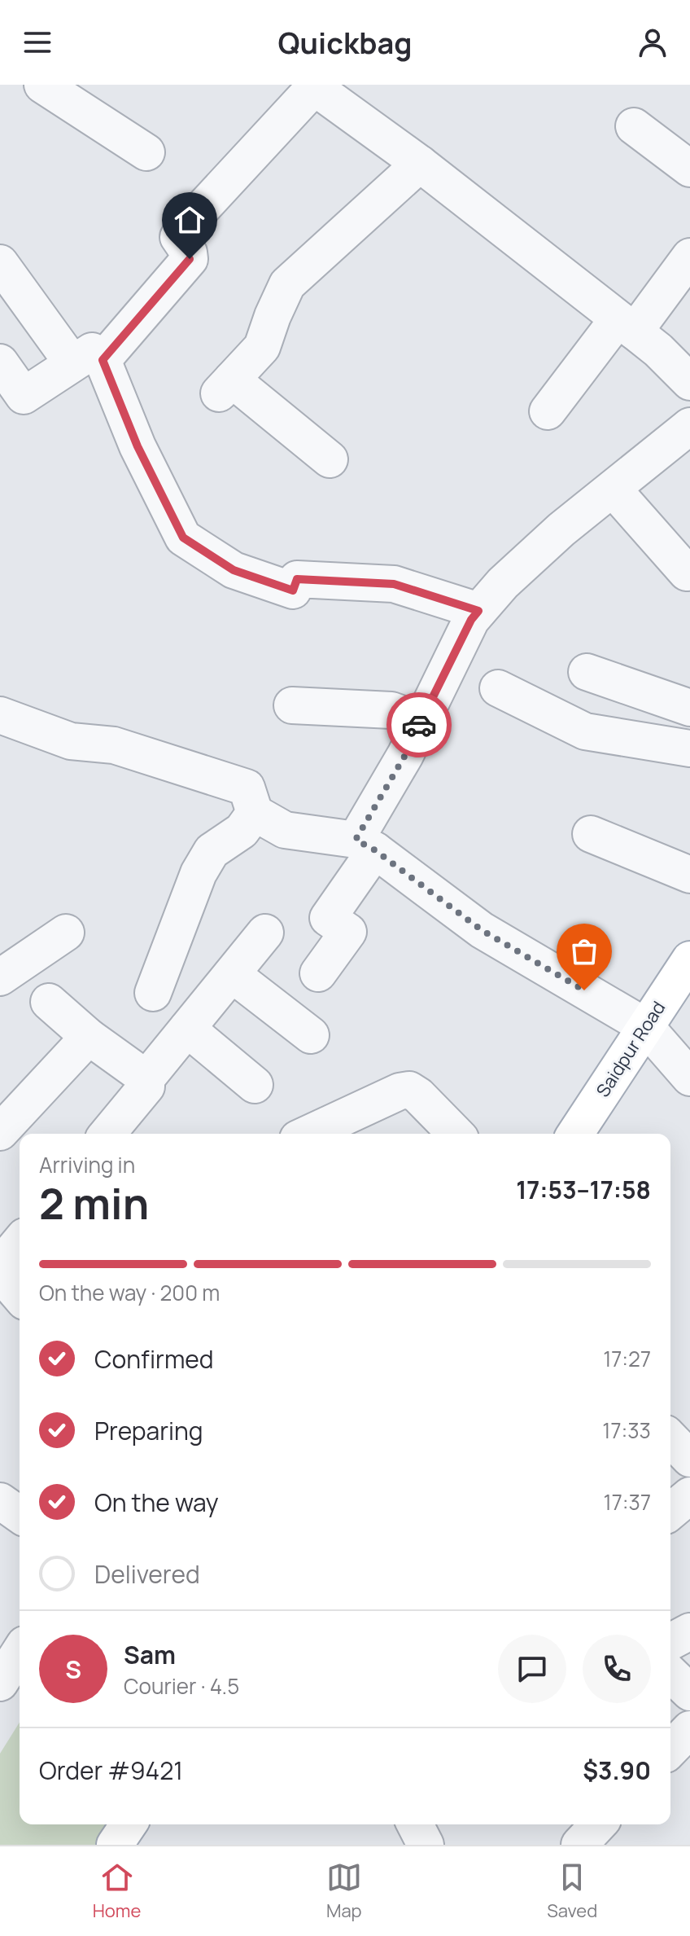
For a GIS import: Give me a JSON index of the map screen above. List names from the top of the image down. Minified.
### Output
{"streets":{"main road":["Saidpur Road"]},"page":{"header":"Quickbag","heading":["2 min","Arriving in","17:53–17:58"],"panel":["Sam","Courier · 4.5","Order #9421","$3.90"],"bar":"On the way · 200 m","list":[["Confirmed","17:27"],["Preparing","17:33"],["On the way","17:37"],"Delivered"],"round":"S","tabs":["Home","Map","Saved"]}}
